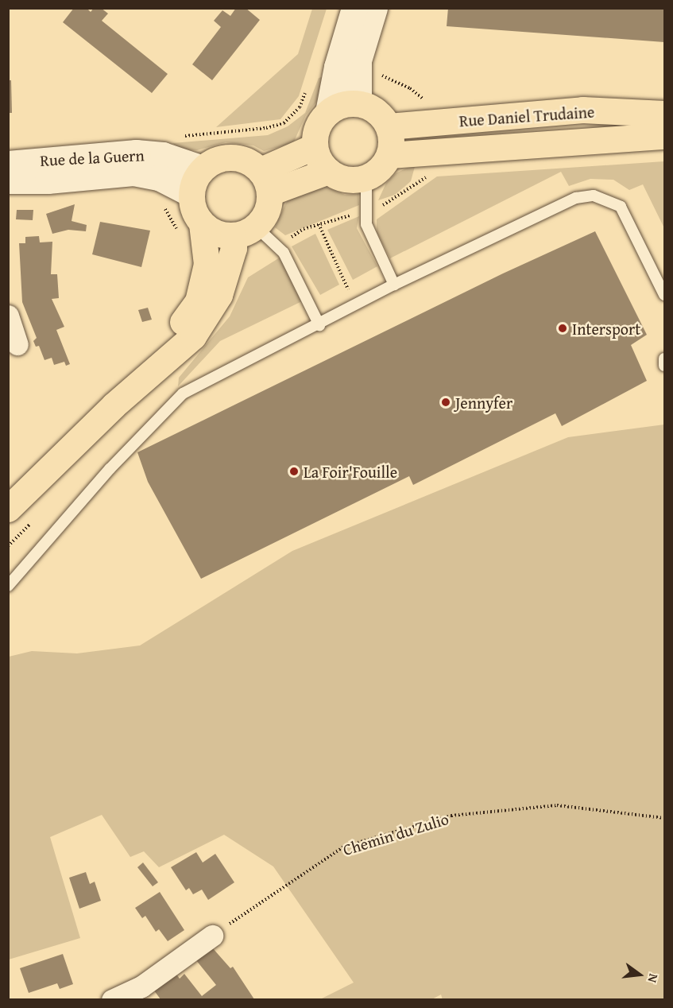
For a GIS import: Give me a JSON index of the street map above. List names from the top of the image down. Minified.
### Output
{"streets":{"main road":["Rue Daniel Trudaine","Rue de la Guern"],"path":["Chemin du Zulio"]},"places":["Intersport","Jennyfer","La Foir'Fouille"],"north":"right"}
